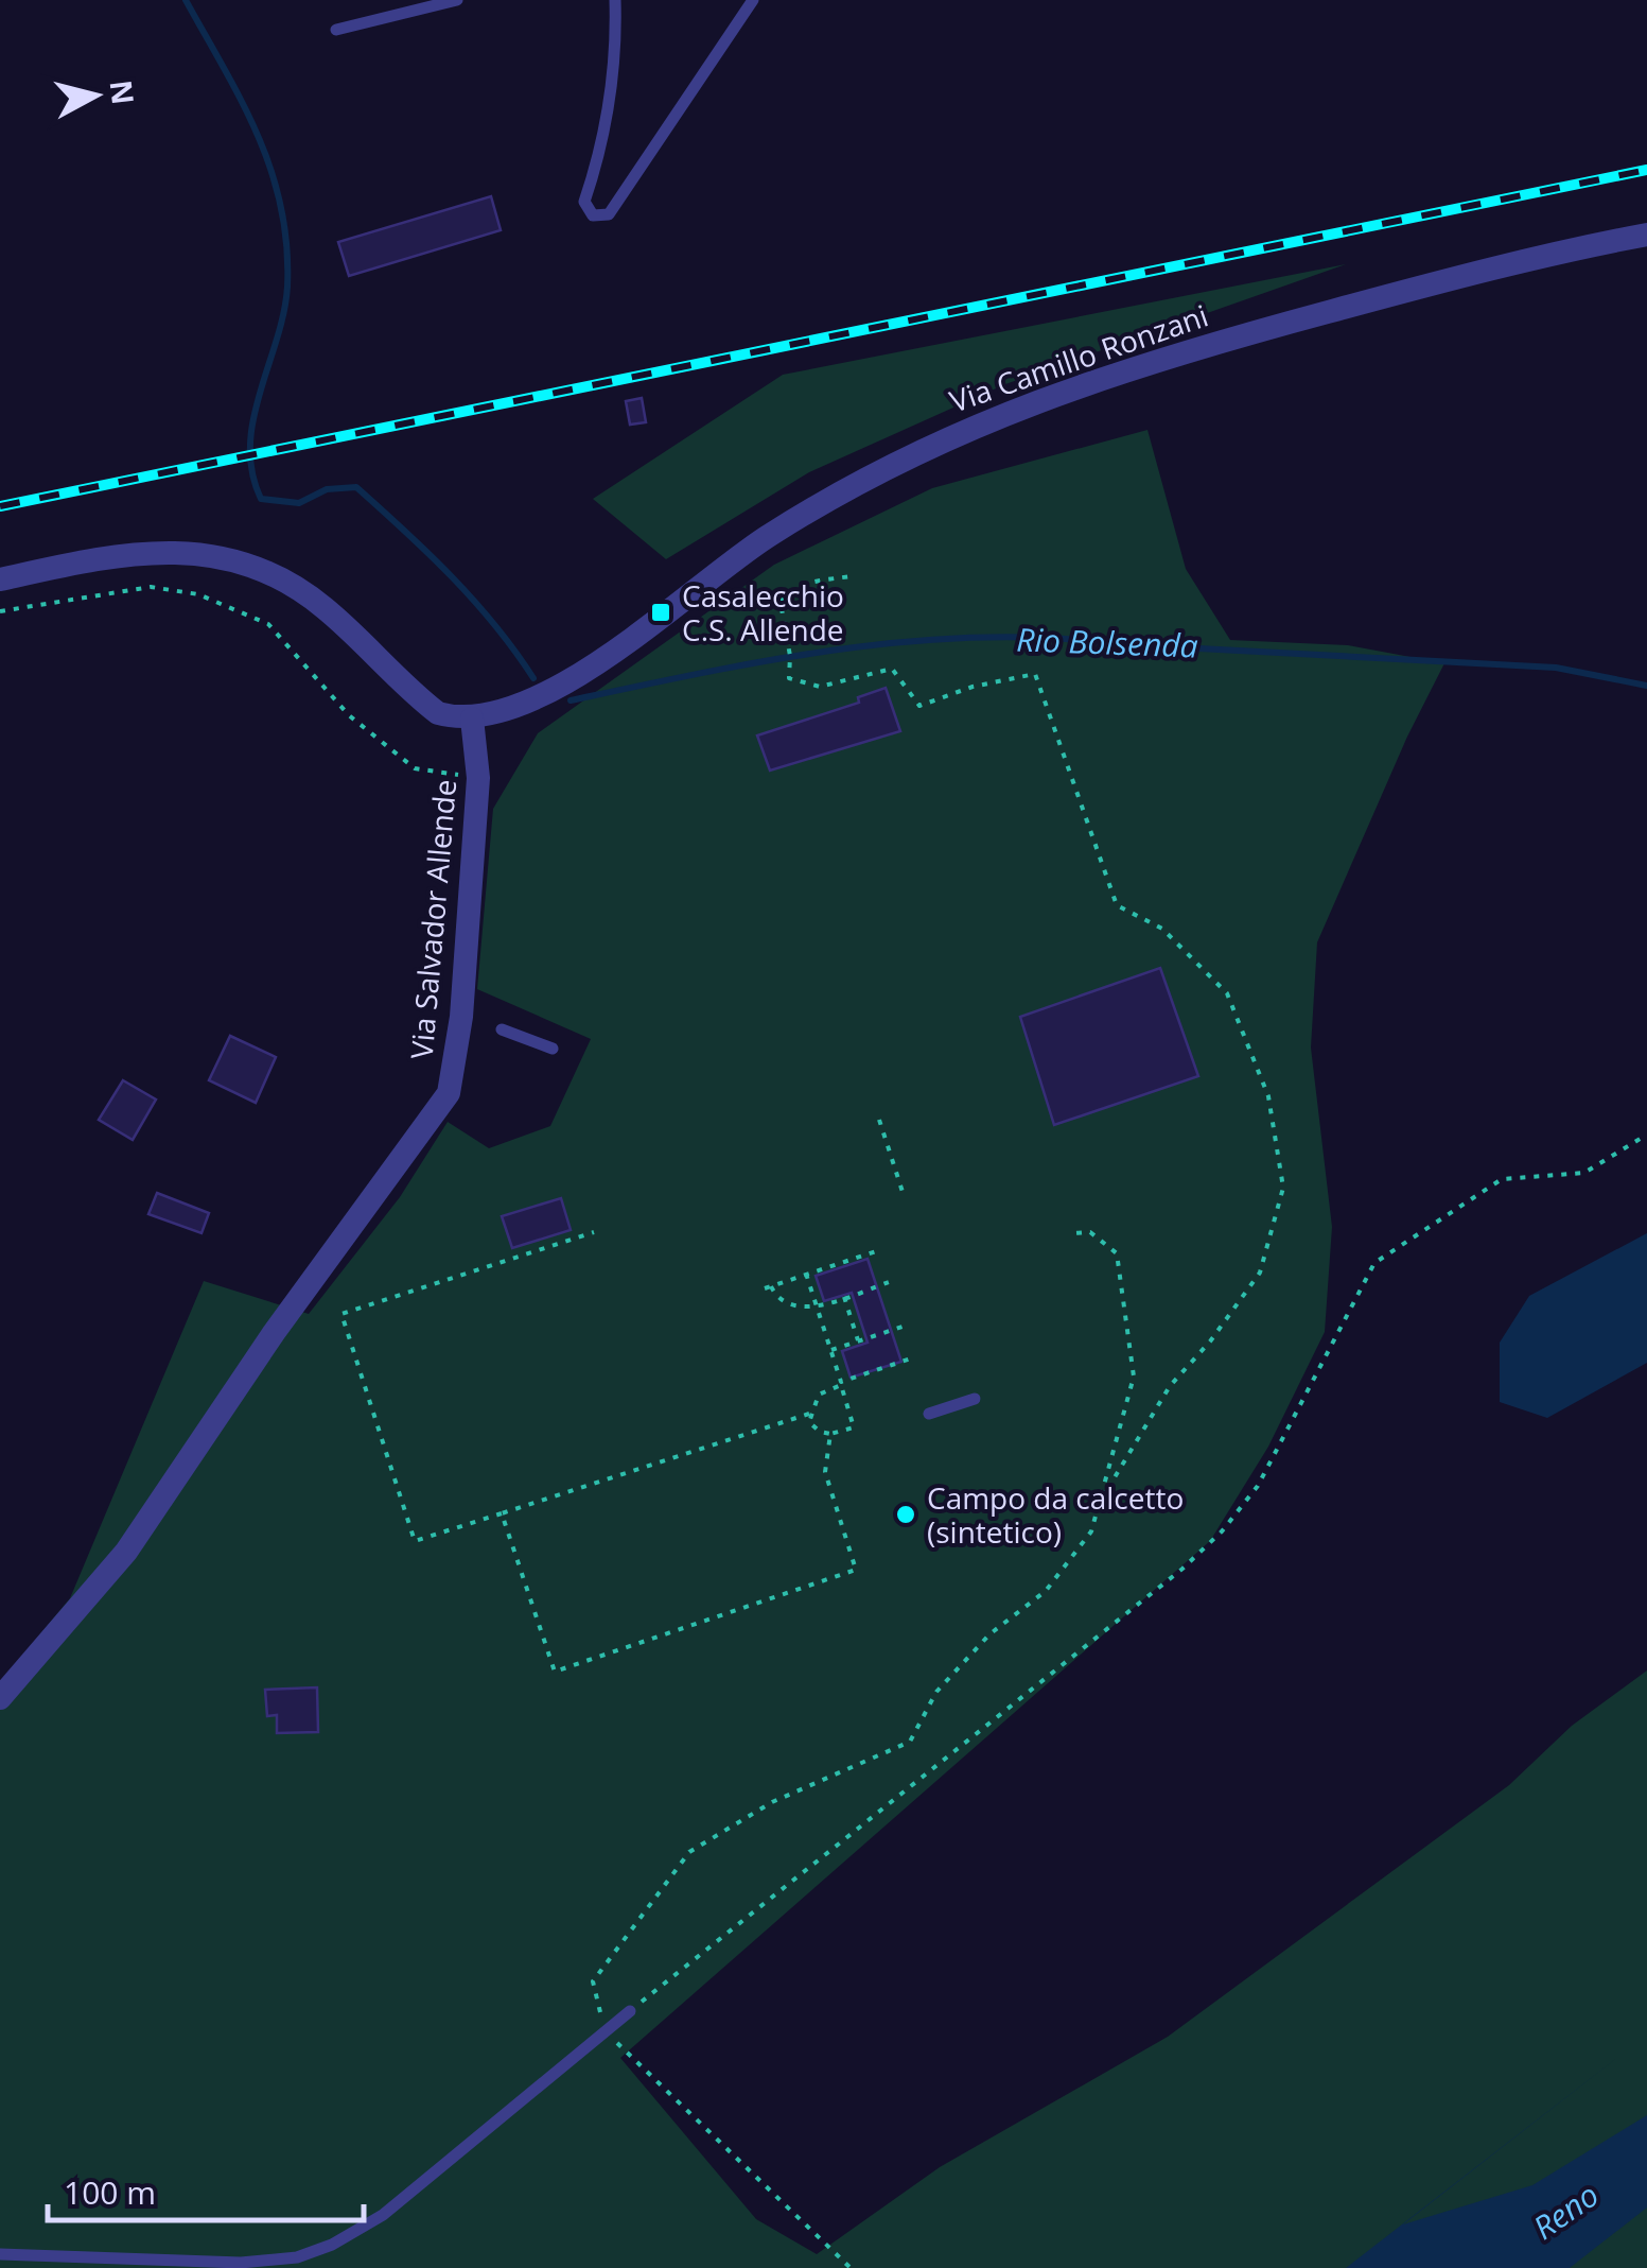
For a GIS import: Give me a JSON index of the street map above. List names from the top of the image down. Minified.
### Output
{"streets":{"street":["Via Camillo Ronzani","Via Salvador Allende"]},"crossings":[["Via Camillo Ronzani","Via Salvador Allende"]],"water":["Rio Bolsenda","Reno"],"places":{"transit":["Casalecchio C.S. Allende"],"other":["Campo da calcetto (sintetico)"]},"scale_bar":"100 m","north":"right"}
